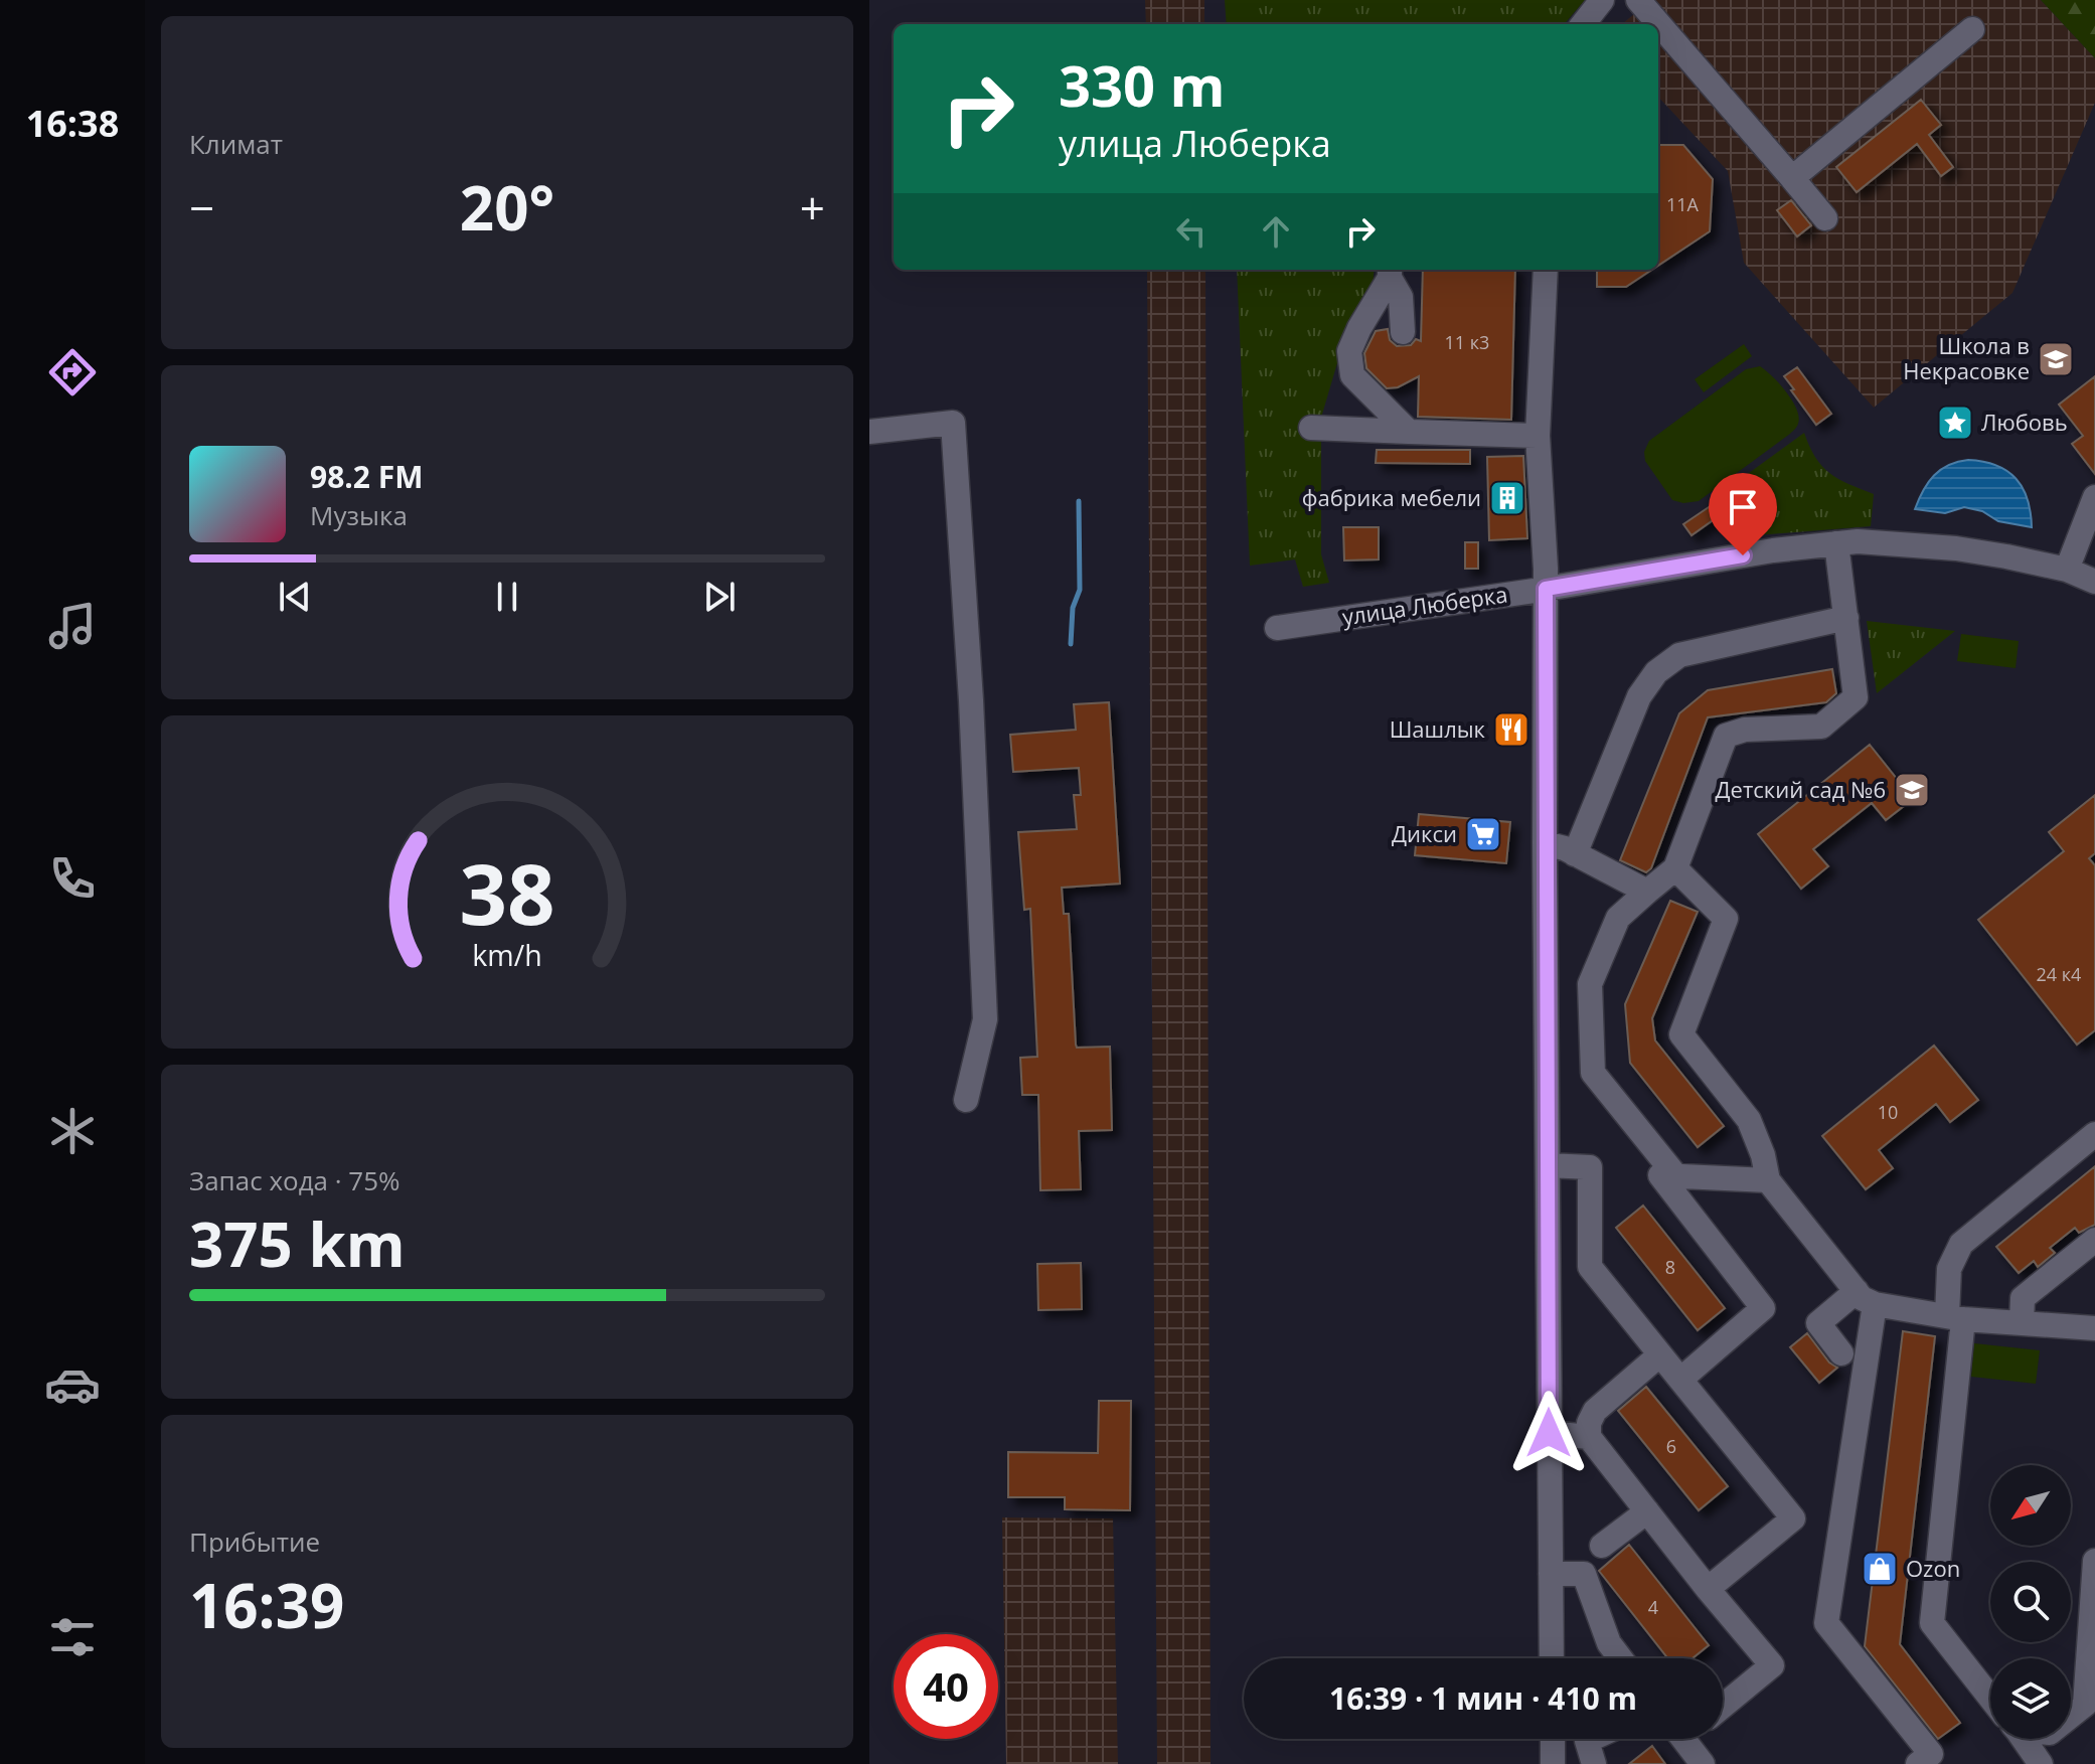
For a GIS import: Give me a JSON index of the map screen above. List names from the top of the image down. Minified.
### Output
{"streets":{"street":["улица Люберка"]},"places":{"school or university":["Школа в Некрасовке","Детский сад №6"],"place":["Любовь"],"building":["фабрика мебели"],"restaurant":["Шашлык"],"supermarket":["Дикси"],"shop":["Ozon"]},"house_numbers":["11А","11 к3","24 к4","10","8","6","4"],"north":"bottom left","page":{"tabs":"16:38","tile":["Климат",["Запас хода · 75%","375 km"],["Прибытие","16:39"]],"turn":["330 m","улица Люберка"],"heat":["−","20°","+"],"song":["98.2 FM","Музыка"],"limit":"40","trip":"16:39 · 1 мин · 410 m","gauge":["38","km/h"]}}
